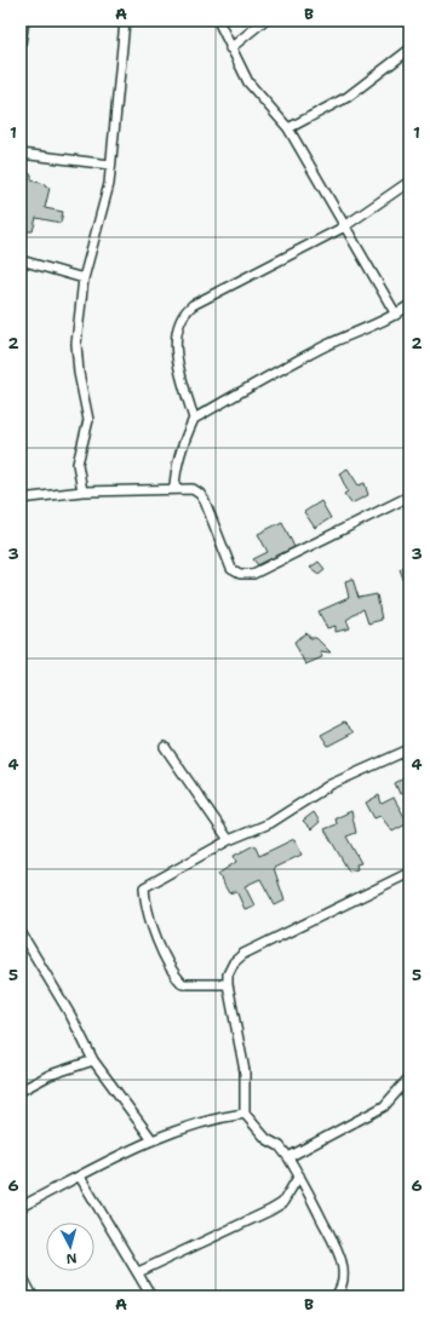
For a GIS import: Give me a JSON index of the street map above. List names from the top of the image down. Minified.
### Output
{"north":"bottom","grid":{"columns":["A","B"],"rows":["1","2","3","4","5","6"]}}
